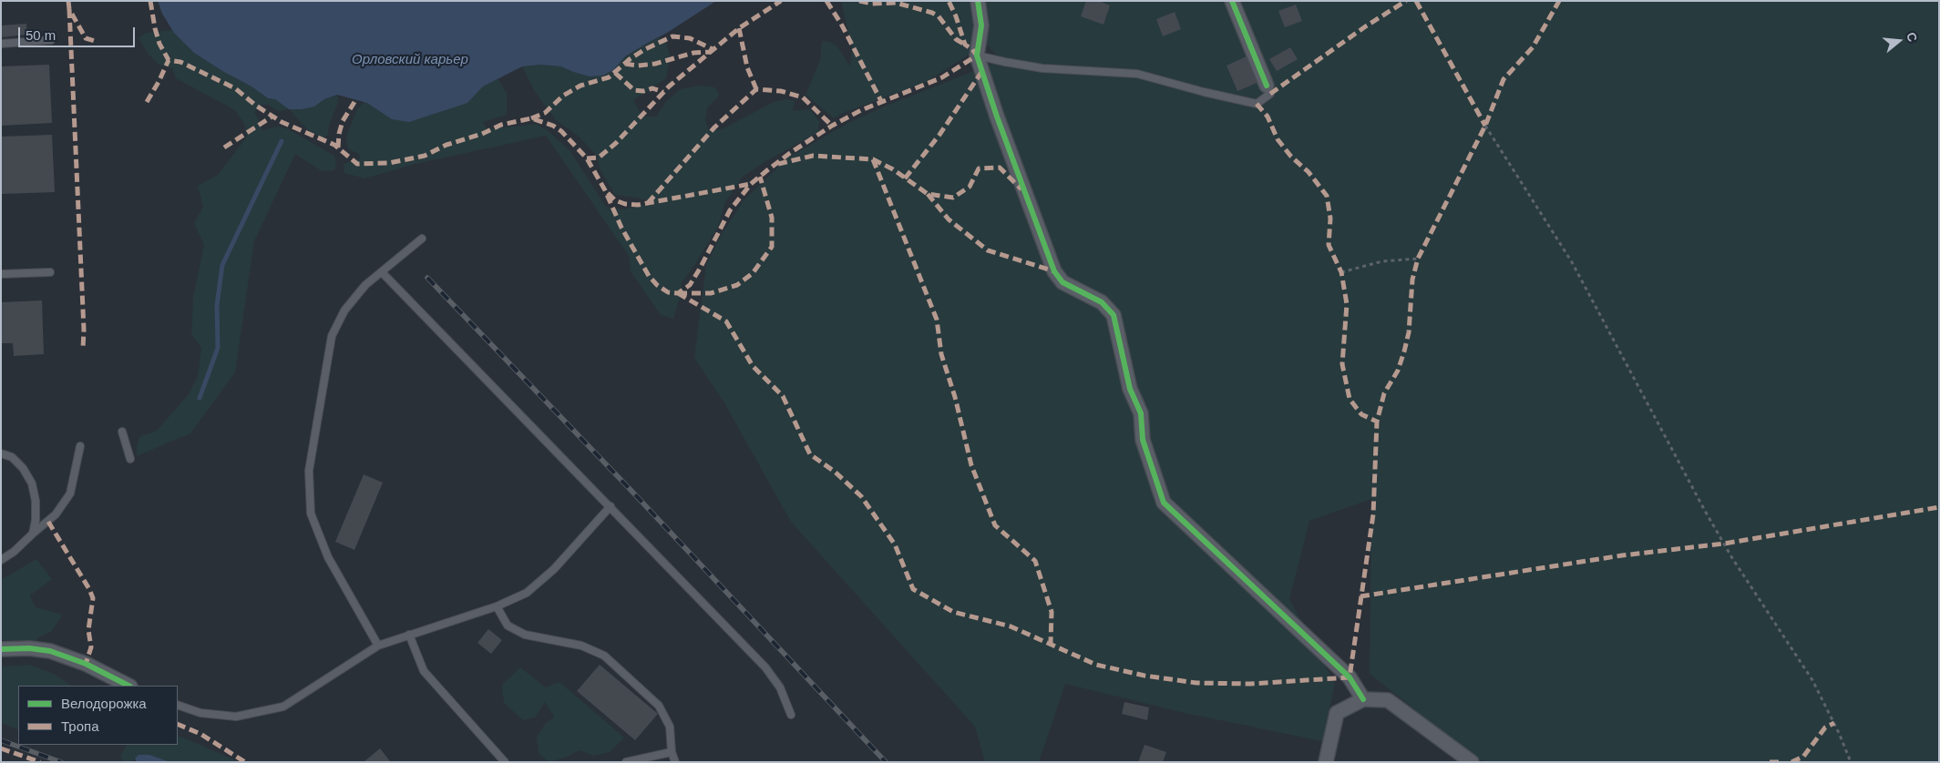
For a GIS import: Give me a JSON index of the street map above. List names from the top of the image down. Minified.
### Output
{"water":["Орловский карьер"],"legend":["Велодорожка","Тропа"],"scale_bar":"50 m","north":"right"}
